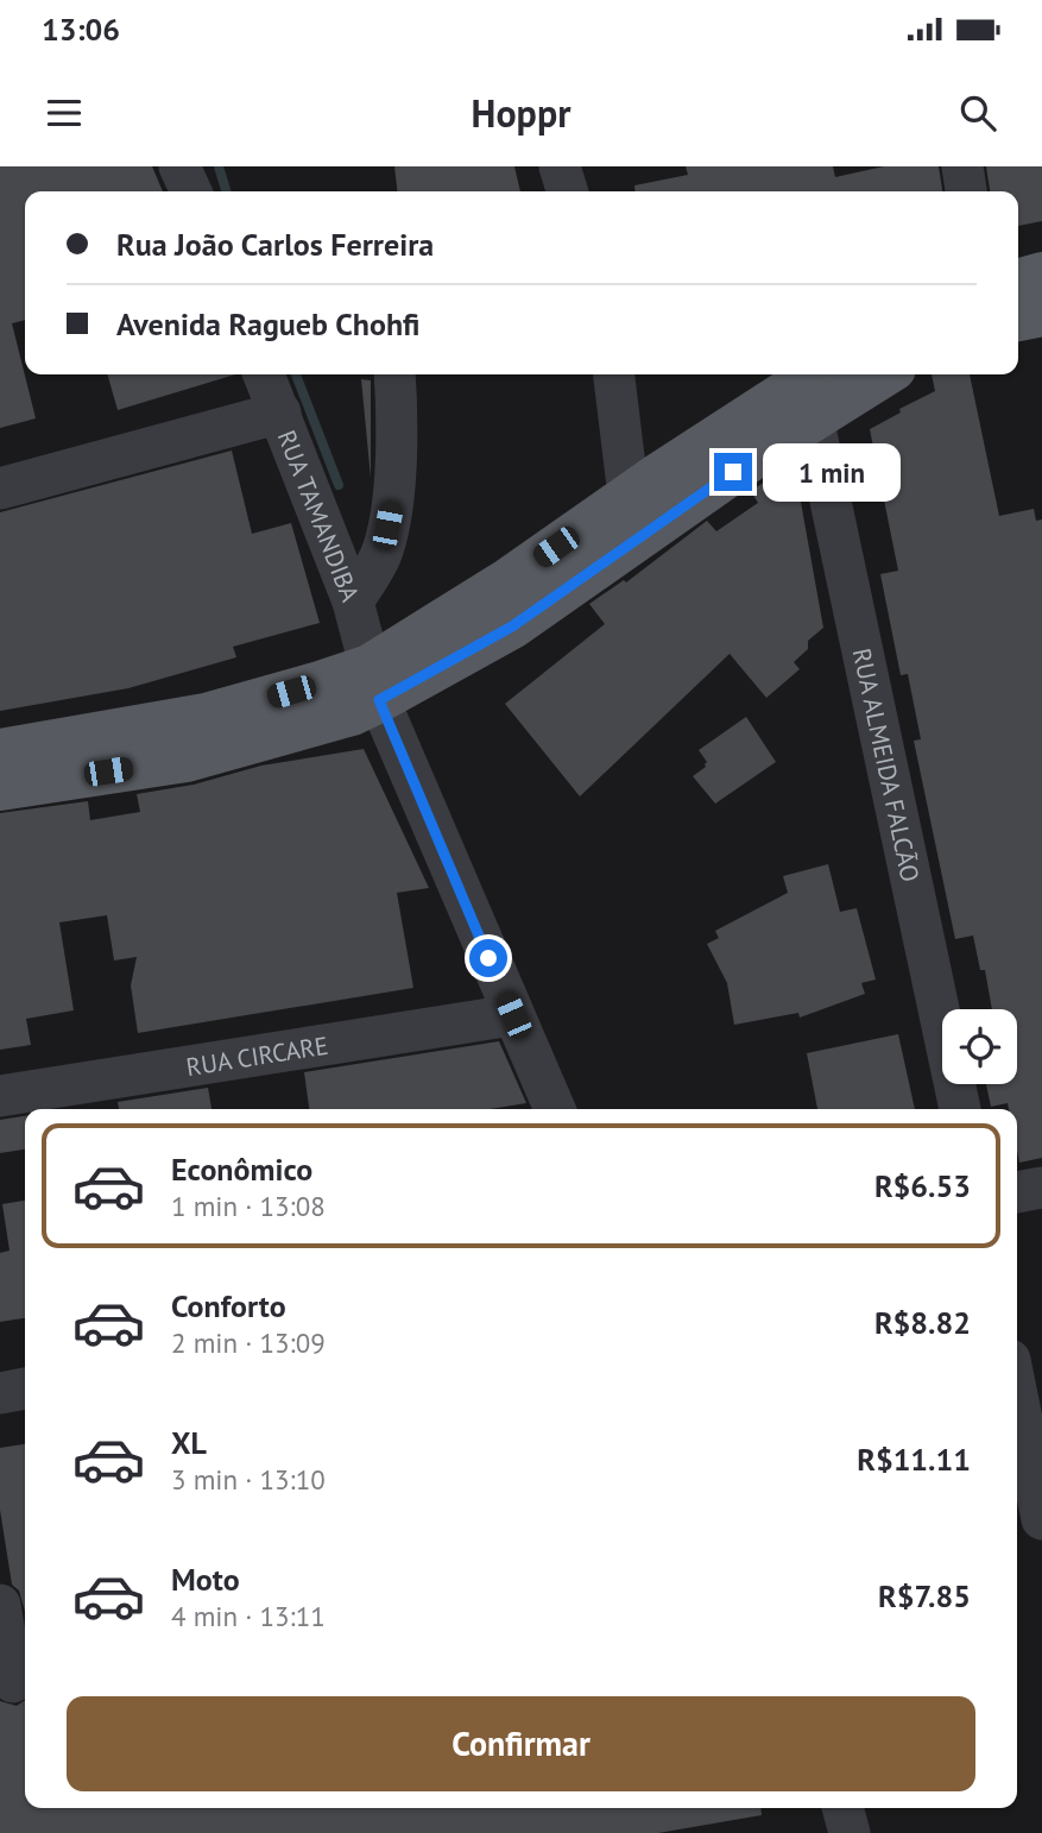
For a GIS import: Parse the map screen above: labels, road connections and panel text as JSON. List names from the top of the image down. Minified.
{"streets":{"street":["RUA TAMANDIBA","RUA ALMEIDA FALCÃO","RUA CIRCARE"]},"crossings":[["RUA TAMANDIBA","RUA CIRCARE"]],"page":{"status":"13:06","header":"Hoppr","banner":["Rua João Carlos Ferreira","Avenida Ragueb Chohfi"],"bubble":"1 min","list":[{"name":"Econômico","note":"1 min · 13:08","value":"R$6.53"},{"name":"Conforto","note":"2 min · 13:09","value":"R$8.82"},{"name":"XL","note":"3 min · 13:10","value":"R$11.11"},{"name":"Moto","note":"4 min · 13:11","value":"R$7.85"}],"buttons":"Confirmar"}}
